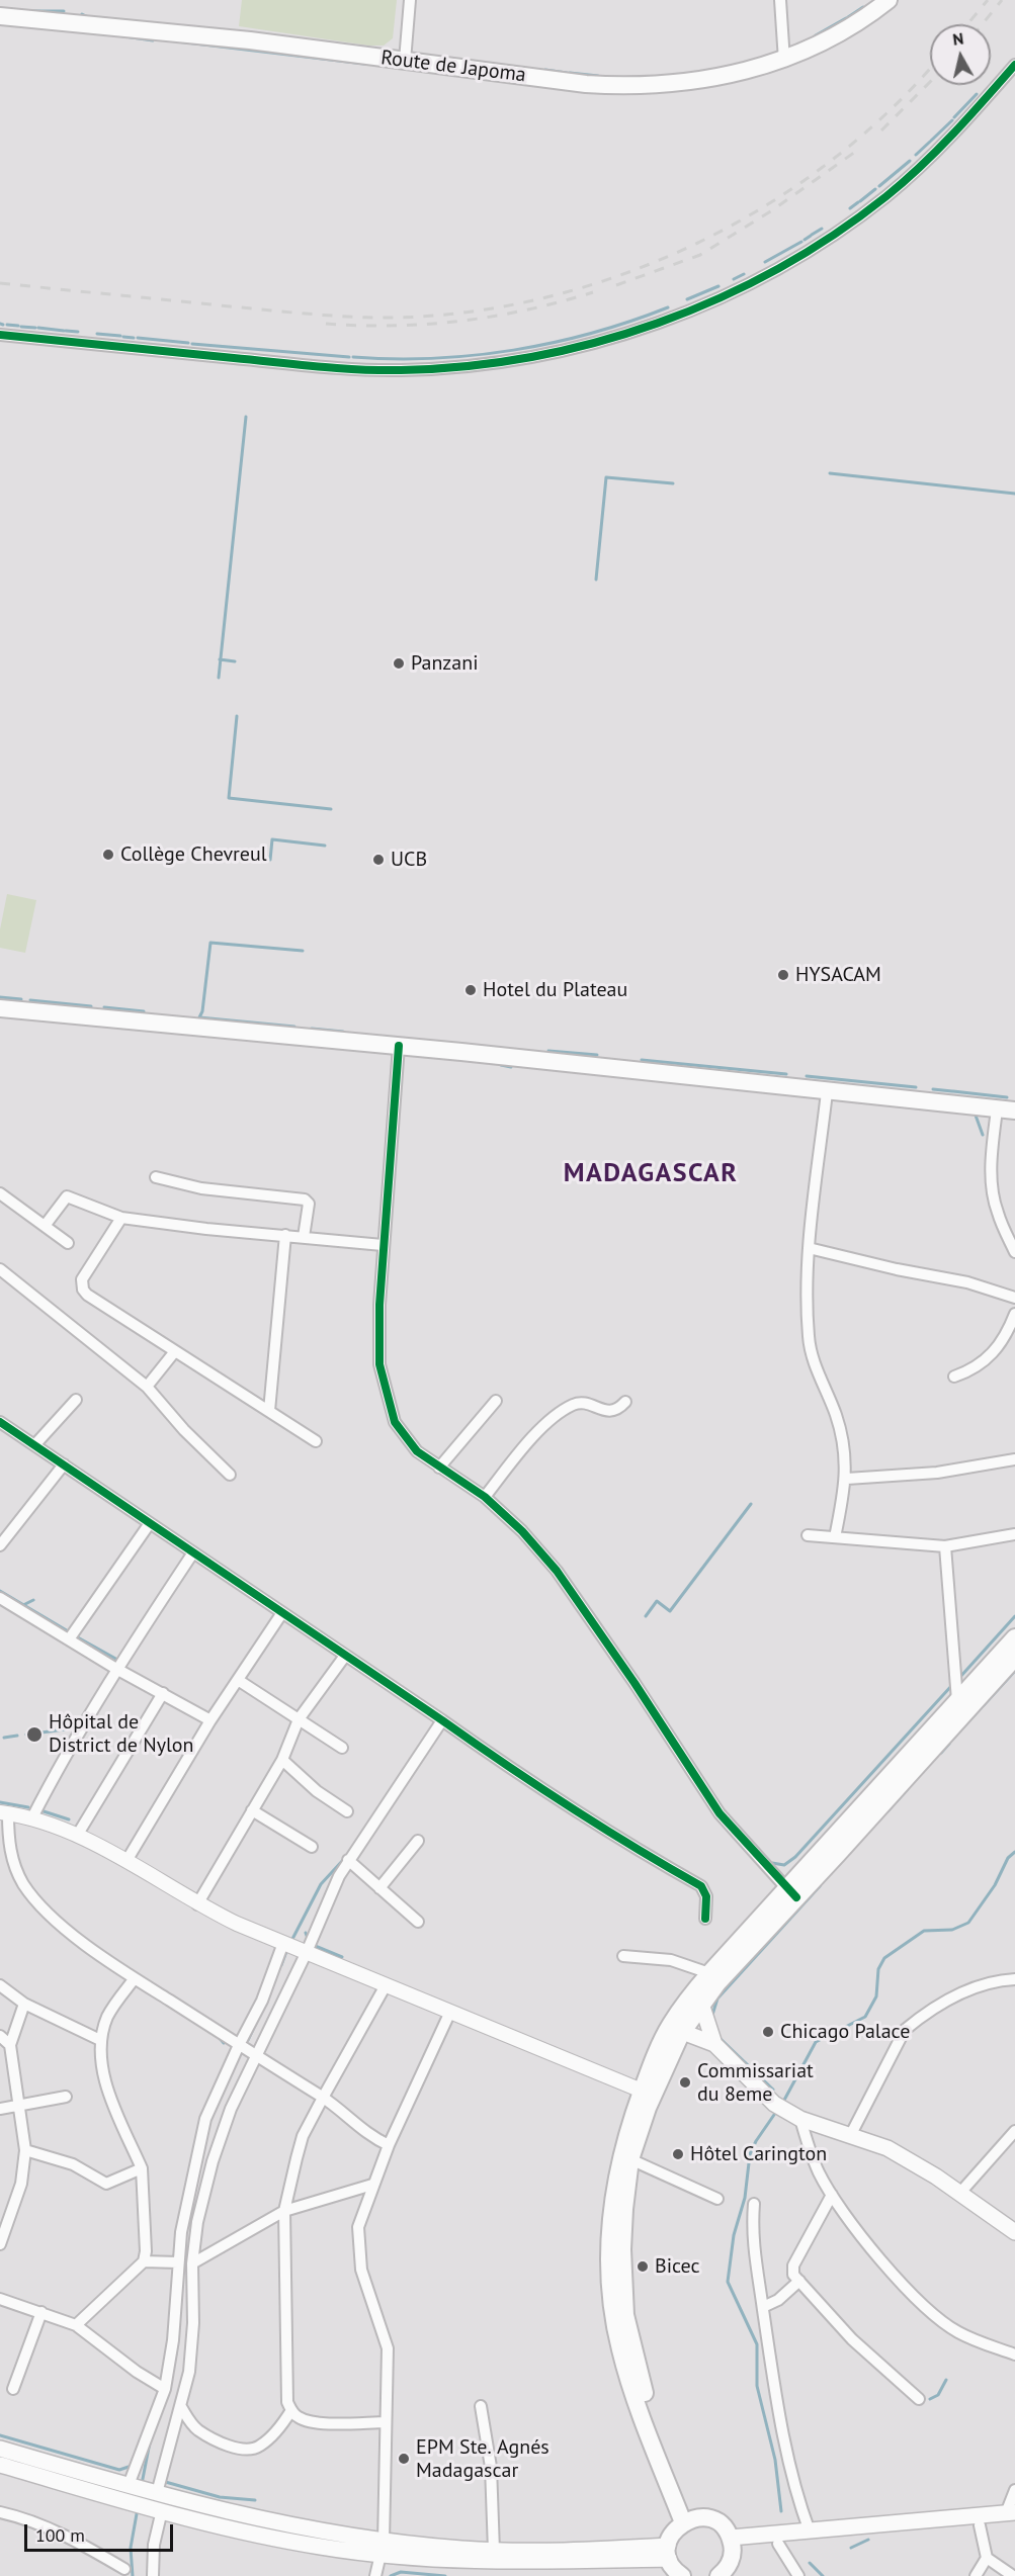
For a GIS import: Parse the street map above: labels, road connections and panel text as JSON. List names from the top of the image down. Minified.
{"streets":{"main road":["Route de Japoma"]},"districts":["MADAGASCAR"],"places":["Panzani","Collège Chevreul","UCB","HYSACAM","Hotel du Plateau","Hôpital de District de Nylon","Chicago Palace","Commissariat du 8eme","Hôtel Carington","Bicec","EPM Ste. Agnés Madagascar"],"scale_bar":"100 m","north":"top"}
